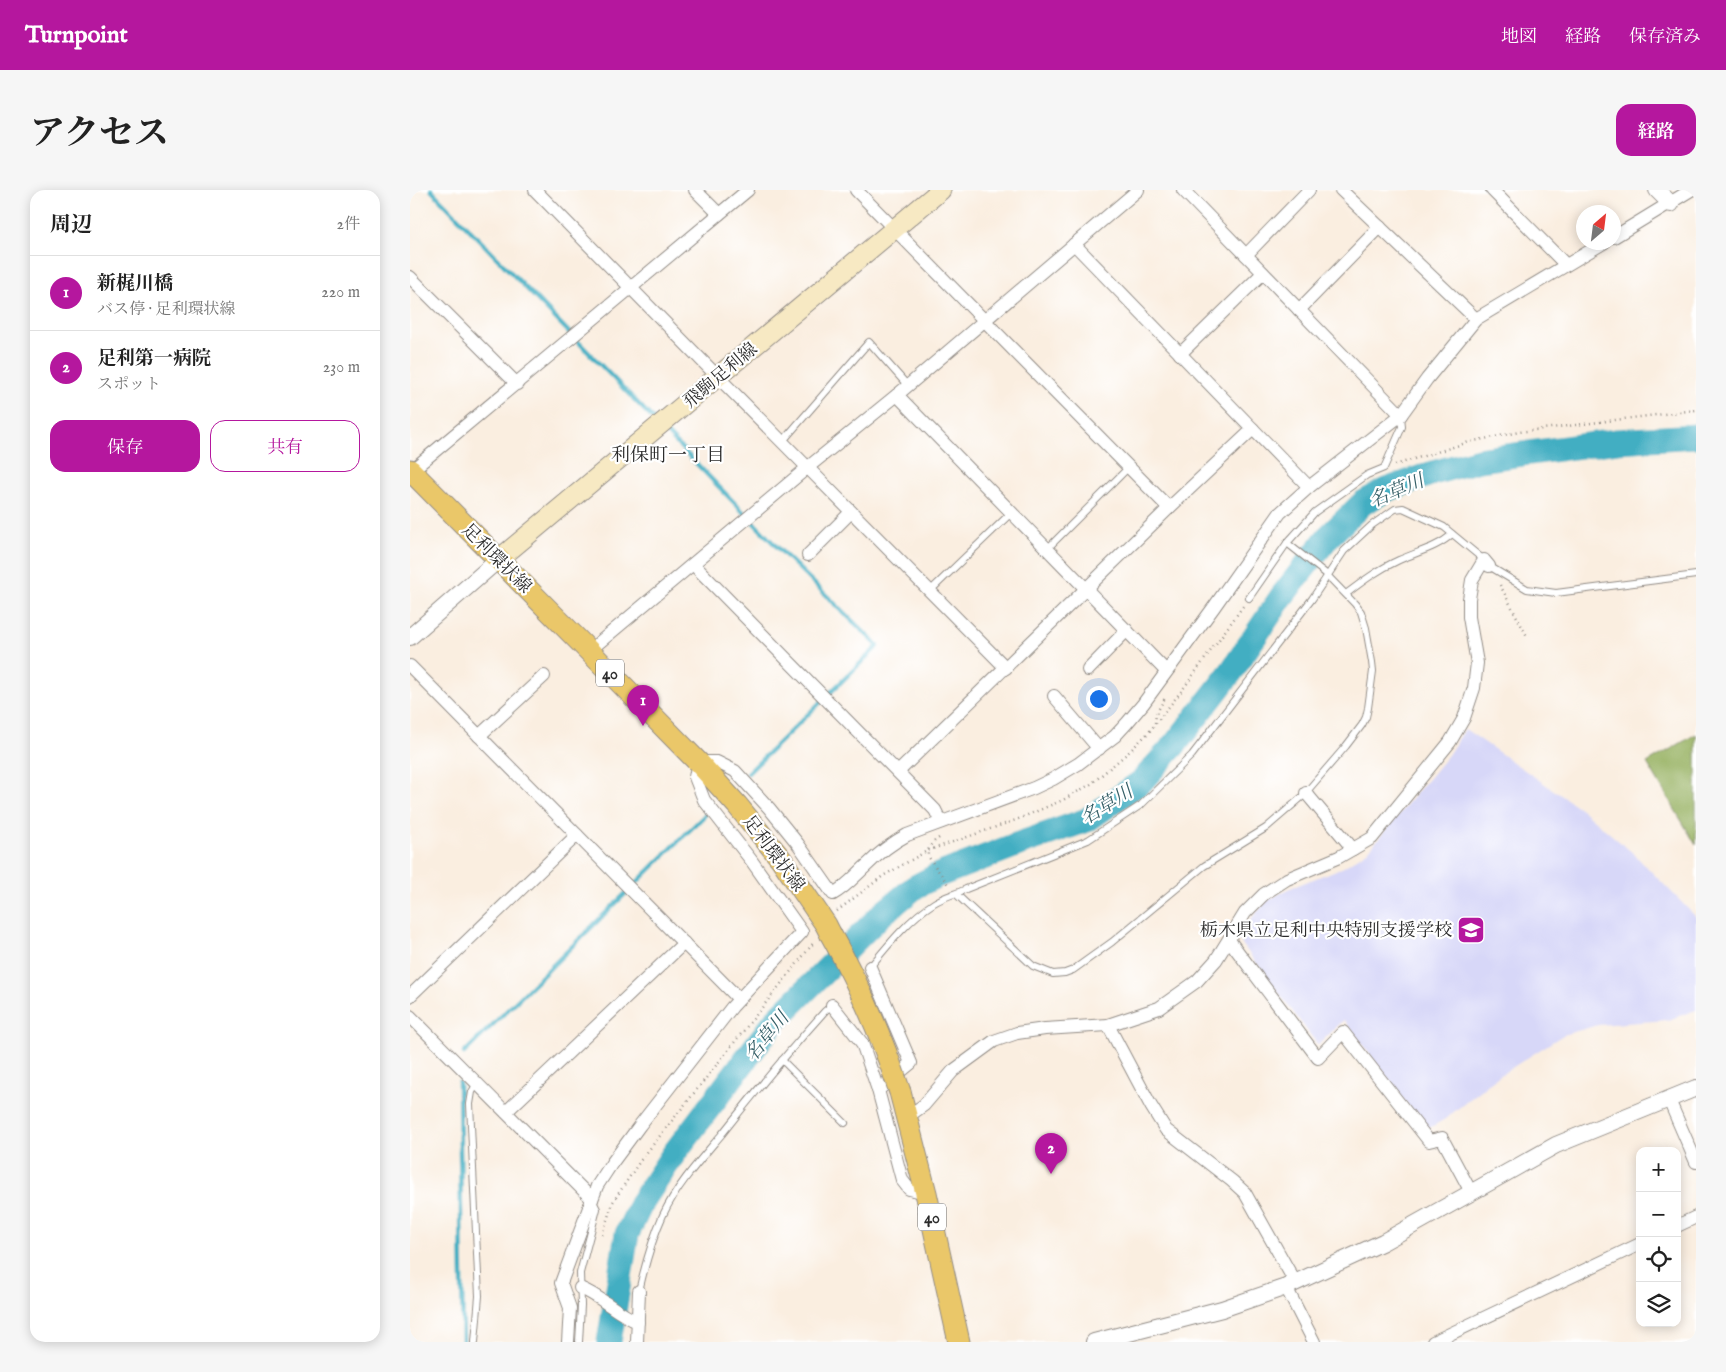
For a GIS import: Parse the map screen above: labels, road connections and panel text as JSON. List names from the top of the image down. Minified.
{"streets":{"main road":["飛駒足利線","足利環状線","40"]},"crossings":[["飛駒足利線","足利環状線"]],"districts":["利保町一丁目"],"water":["名草川"],"places":{"school or university":["栃木県立足利中央特別支援学校"]},"north":"top right","page":{"header":"Turnpoint","nav":["地図","経路","保存済み"],"title":"アクセス","buttons":["経路",["保存","共有"]],"heading":["周辺","2件"],"list":[{"mark":"1","name":"新梶川橋","note":"バス停 · 足利環状線","value":"220 m"},{"mark":"2","name":"足利第一病院","note":"スポット","value":"230 m"}],"pins":["1","2"],"map_buttons":["+","−"]}}
